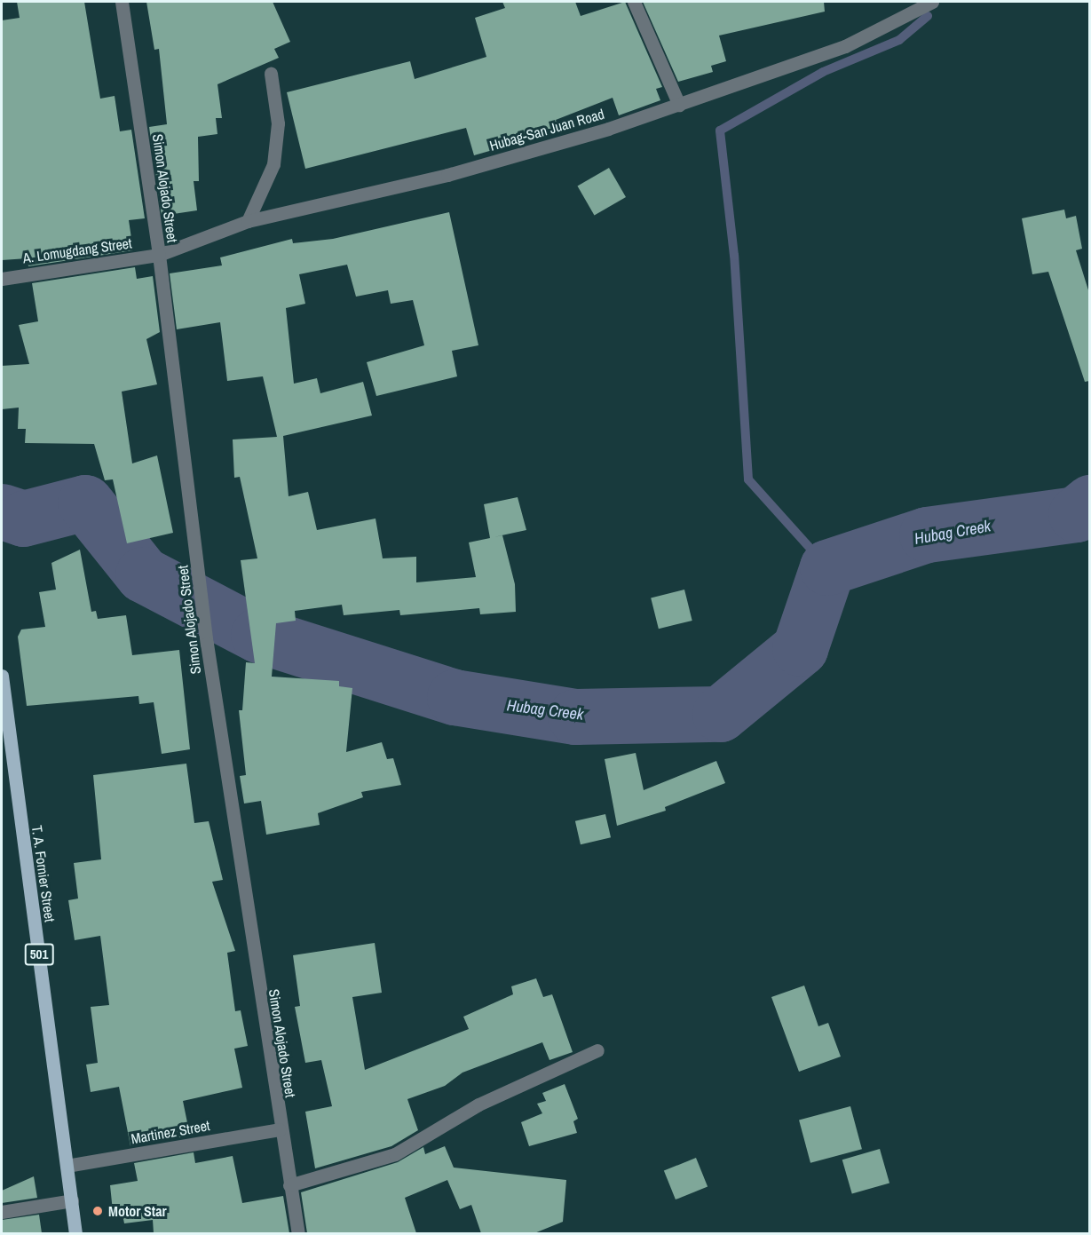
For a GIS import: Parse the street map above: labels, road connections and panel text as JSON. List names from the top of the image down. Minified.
{"streets":{"main road":["T. A. Fornier Street","501"],"street":["Hubag-San Juan Road","Simon Alojado Street","A. Lomugdang Street","Martinez Street"]},"crossings":[["Hubag-San Juan Road","Simon Alojado Street"],["Hubag-San Juan Road","A. Lomugdang Street"],["Simon Alojado Street","A. Lomugdang Street"],["Simon Alojado Street","Martinez Street"],["T. A. Fornier Street","Martinez Street"]],"water":["Hubag Creek"],"places":["Motor Star"]}
